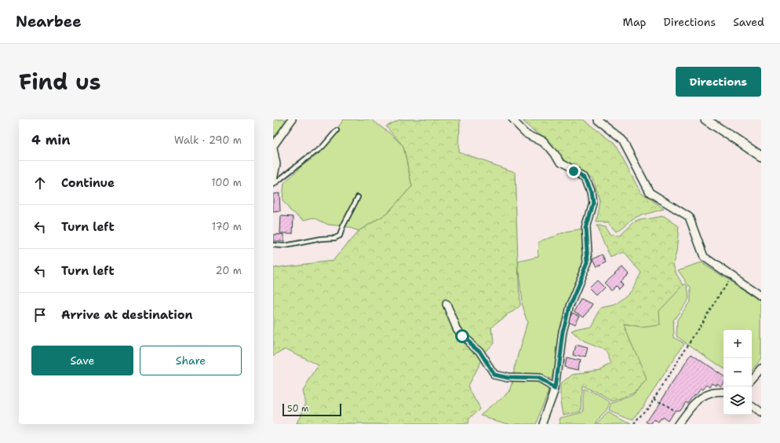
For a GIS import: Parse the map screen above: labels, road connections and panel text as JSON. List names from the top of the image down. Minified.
{"scale_bar":"50 m","page":{"header":"Nearbee","nav":["Map","Directions","Saved"],"title":"Find us","buttons":["Directions",["Save","Share"]],"heading":["4 min","Walk · 290 m"],"list":[["Continue","100 m"],["Turn left","170 m"],["Turn left","20 m"],"Arrive at destination"],"map_buttons":["+","−"],"scale":"50 m"}}
